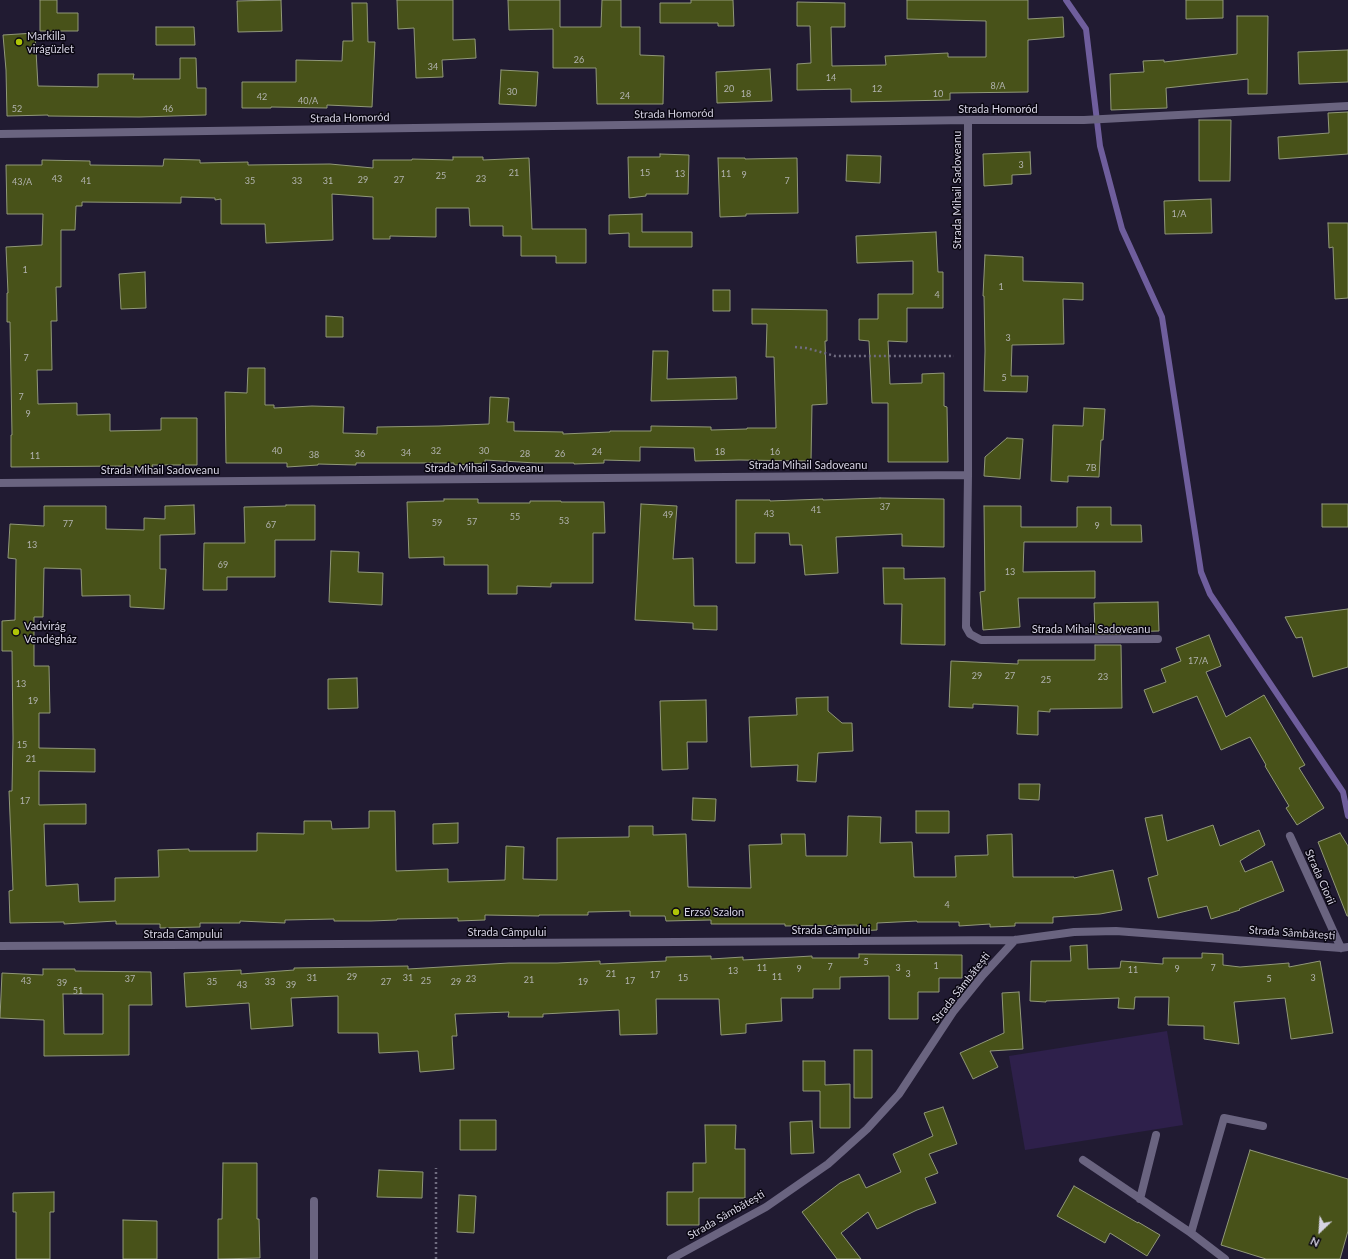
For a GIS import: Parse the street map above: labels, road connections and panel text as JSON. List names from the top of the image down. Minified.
{"streets":{"street":["Strada Homoród","Strada Mihail Sadoveanu","Strada Ciorii","Strada Câmpului","Strada Sâmbătești"]},"crossings":[["Strada Homoród","Strada Mihail Sadoveanu"],["Strada Ciorii","Strada Sâmbătești"],["Strada Câmpului","Strada Sâmbătești"]],"places":["Markilla virágüzlet","Vadvirág Vendégház","Erzsó Szalon"],"house_numbers":["26","34","14","8/A","20","12","30","18","10","24","42","40/A","52","46","3","21","15","13","11","9","25","43","23","29","27","41","35","33","31","7","43/A","1/A","1","1","4","3","7","5","7","9","40","32","30","24","18","16","34","36","28","26","38","11","7B","37","41","43","49","55","53","57","59","77","67","9","13","69","13","17/A","29","27","23","25","13","19","15","21","17","4","5","1","7","11","3","7","9","9","11","13","21","3","17","29","11","31","31","15","3","37","23","5","21","43","25","17","35","33","27","29","19","39","43","39","51"],"north":"bottom left"}
